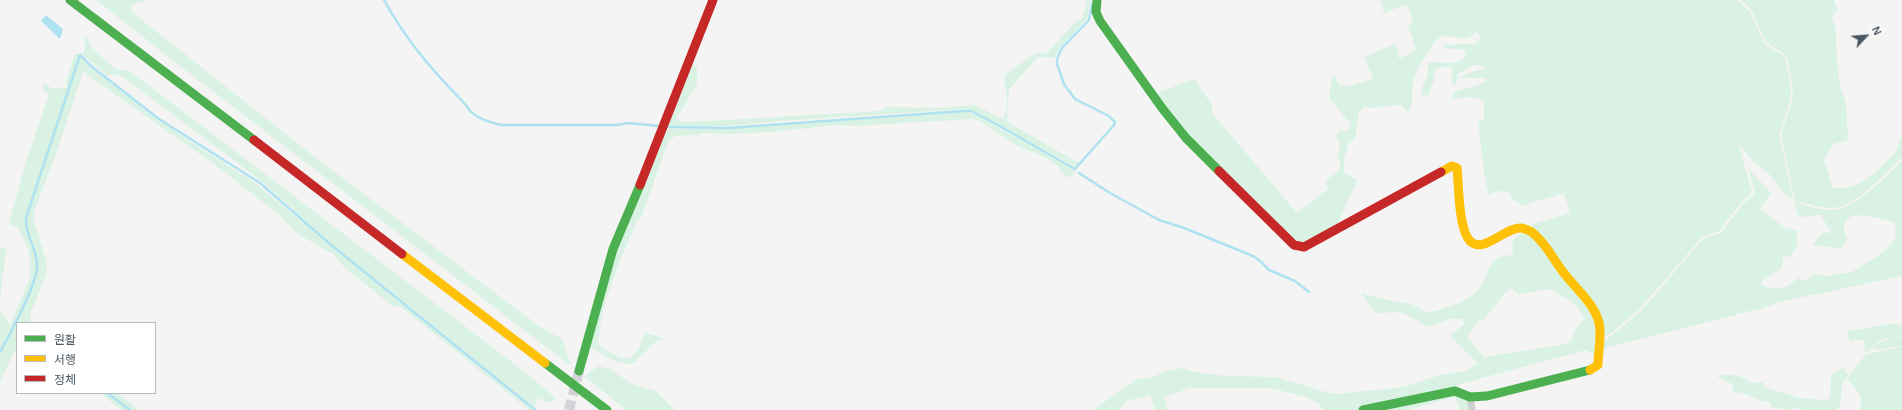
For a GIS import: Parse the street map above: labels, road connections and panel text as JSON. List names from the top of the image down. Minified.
{"legend":["원활","서행","정체"],"north":"top right"}
